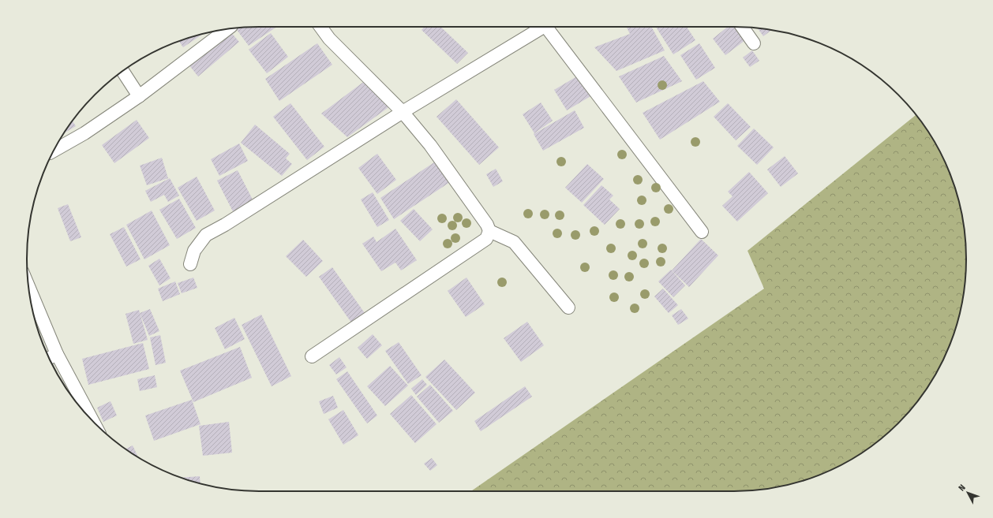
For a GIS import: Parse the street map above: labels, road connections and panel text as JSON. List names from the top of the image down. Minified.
{"north":"top left"}
